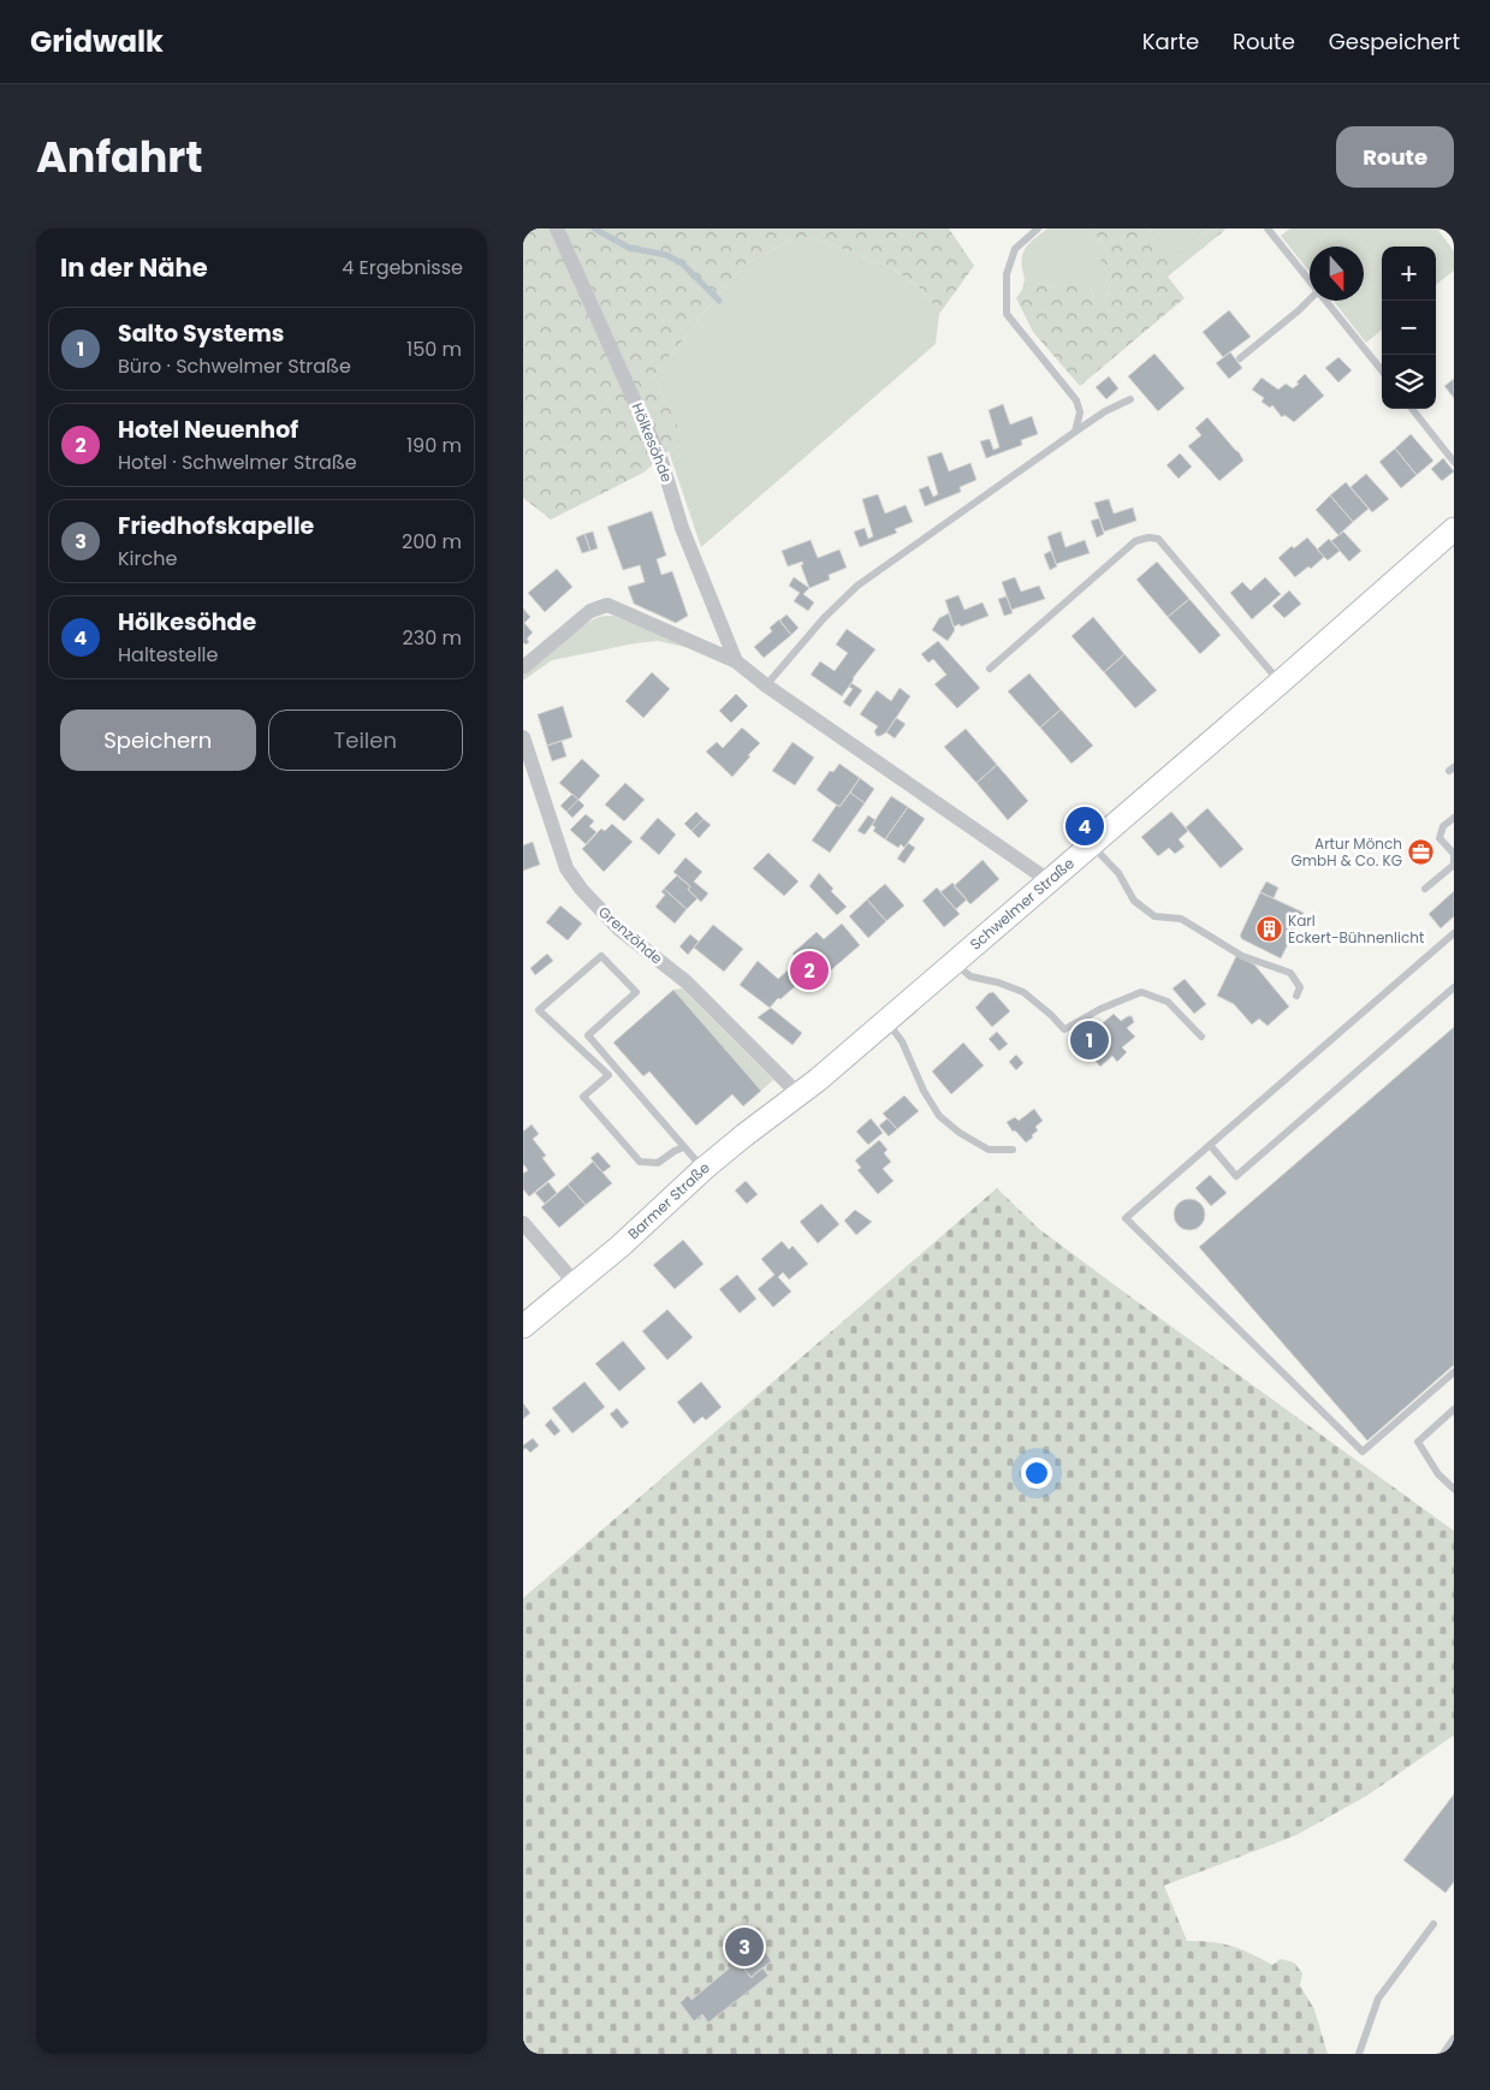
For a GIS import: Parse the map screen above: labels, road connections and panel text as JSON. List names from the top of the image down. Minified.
{"streets":{"main road":["Schwelmer Straße","Barmer Straße"],"street":["Hölkesöhde","Grenzöhde"]},"crossings":[["Hölkesöhde","Schwelmer Straße"],["Schwelmer Straße","Barmer Straße"],["Grenzöhde","Barmer Straße"]],"places":{"office":["Artur Mönch GmbH & Co. KG"],"building":["Karl Eckert-Bühnenlicht"]},"north":"bottom","page":{"header":"Gridwalk","nav":["Karte","Route","Gespeichert"],"title":"Anfahrt","buttons":["Route",["Speichern","Teilen"]],"heading":["In der Nähe","4 Ergebnisse"],"map_buttons":["+","−"],"list":[{"mark":"1","name":"Salto Systems","note":"Büro · Schwelmer Straße","value":"150 m"},{"mark":"2","name":"Hotel Neuenhof","note":"Hotel · Schwelmer Straße","value":"190 m"},{"mark":"3","name":"Friedhofskapelle","note":"Kirche","value":"200 m"},{"mark":"4","name":"Hölkesöhde","note":"Haltestelle","value":"230 m"}],"pins":["4","2","1","3"]}}
